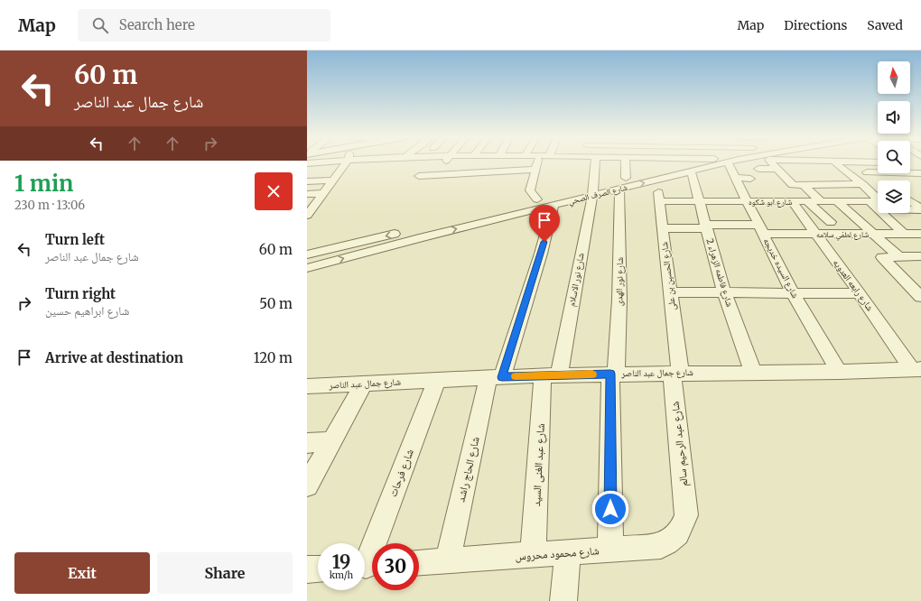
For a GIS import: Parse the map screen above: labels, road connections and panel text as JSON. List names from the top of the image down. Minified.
{"streets":{"street":["شارع الصرف الصحي","شارع ابو شكوه","شارع لطفي سلامه","شارع السيده خديجه","شارع فاطمه الزهراء 2","شارع الحسين بن على","شارع نور الاسلام","شارع نور الهدى","شارع رابعه العدويه","شارع جمال عبد الناصر","شارع عبد الرحيم سالم","شارع عبد الغنى السيد","شارع الحاج راشد","شارع فرحات","شارع محمود محروس"]},"crossings":[["شارع الصرف الصحي","شارع فاطمه الزهراء 2"],["شارع الصرف الصحي","شارع الحسين بن على"],["شارع الصرف الصحي","شارع نور الاسلام"],["شارع الصرف الصحي","شارع نور الهدى"],["شارع الصرف الصحي","شارع الحاج راشد"],["شارع ابو شكوه","شارع السيده خديجه"],["شارع ابو شكوه","شارع فاطمه الزهراء 2"],["شارع ابو شكوه","شارع الحسين بن على"],["شارع ابو شكوه","شارع رابعه العدويه"],["شارع لطفي سلامه","شارع السيده خديجه"],["شارع لطفي سلامه","شارع فاطمه الزهراء 2"],["شارع لطفي سلامه","شارع الحسين بن على"],["شارع لطفي سلامه","شارع رابعه العدويه"],["شارع السيده خديجه","شارع جمال عبد الناصر"],["شارع فاطمه الزهراء 2","شارع جمال عبد الناصر"],["شارع الحسين بن على","شارع جمال عبد الناصر"],["شارع الحسين بن على","شارع عبد الرحيم سالم"],["شارع نور الاسلام","شارع جمال عبد الناصر"],["شارع نور الاسلام","شارع عبد الغنى السيد"],["شارع نور الهدى","شارع جمال عبد الناصر"],["شارع نور الهدى","شارع محمود محروس"],["شارع رابعه العدويه","شارع جمال عبد الناصر"],["شارع جمال عبد الناصر","شارع عبد الرحيم سالم"],["شارع جمال عبد الناصر","شارع عبد الغنى السيد"],["شارع جمال عبد الناصر","شارع الحاج راشد"],["شارع جمال عبد الناصر","شارع فرحات"],["شارع عبد الرحيم سالم","شارع محمود محروس"],["شارع عبد الغنى السيد","شارع محمود محروس"],["شارع الحاج راشد","شارع محمود محروس"]],"north":"top","page":{"header":"Map","search":"Search here","nav":["Map","Directions","Saved"],"turn":["60 m","شارع جمال عبد الناصر"],"heading":["1 min","230 m · 13:06"],"list":[{"name":"Turn left","note":"شارع جمال عبد الناصر","value":"60 m"},{"name":"Turn right","note":"شارع ابراهيم حسين","value":"50 m"},{"name":"Arrive at destination","value":"120 m"}],"speed":"19 km/h","limit":"30","buttons":["Exit","Share"]}}
